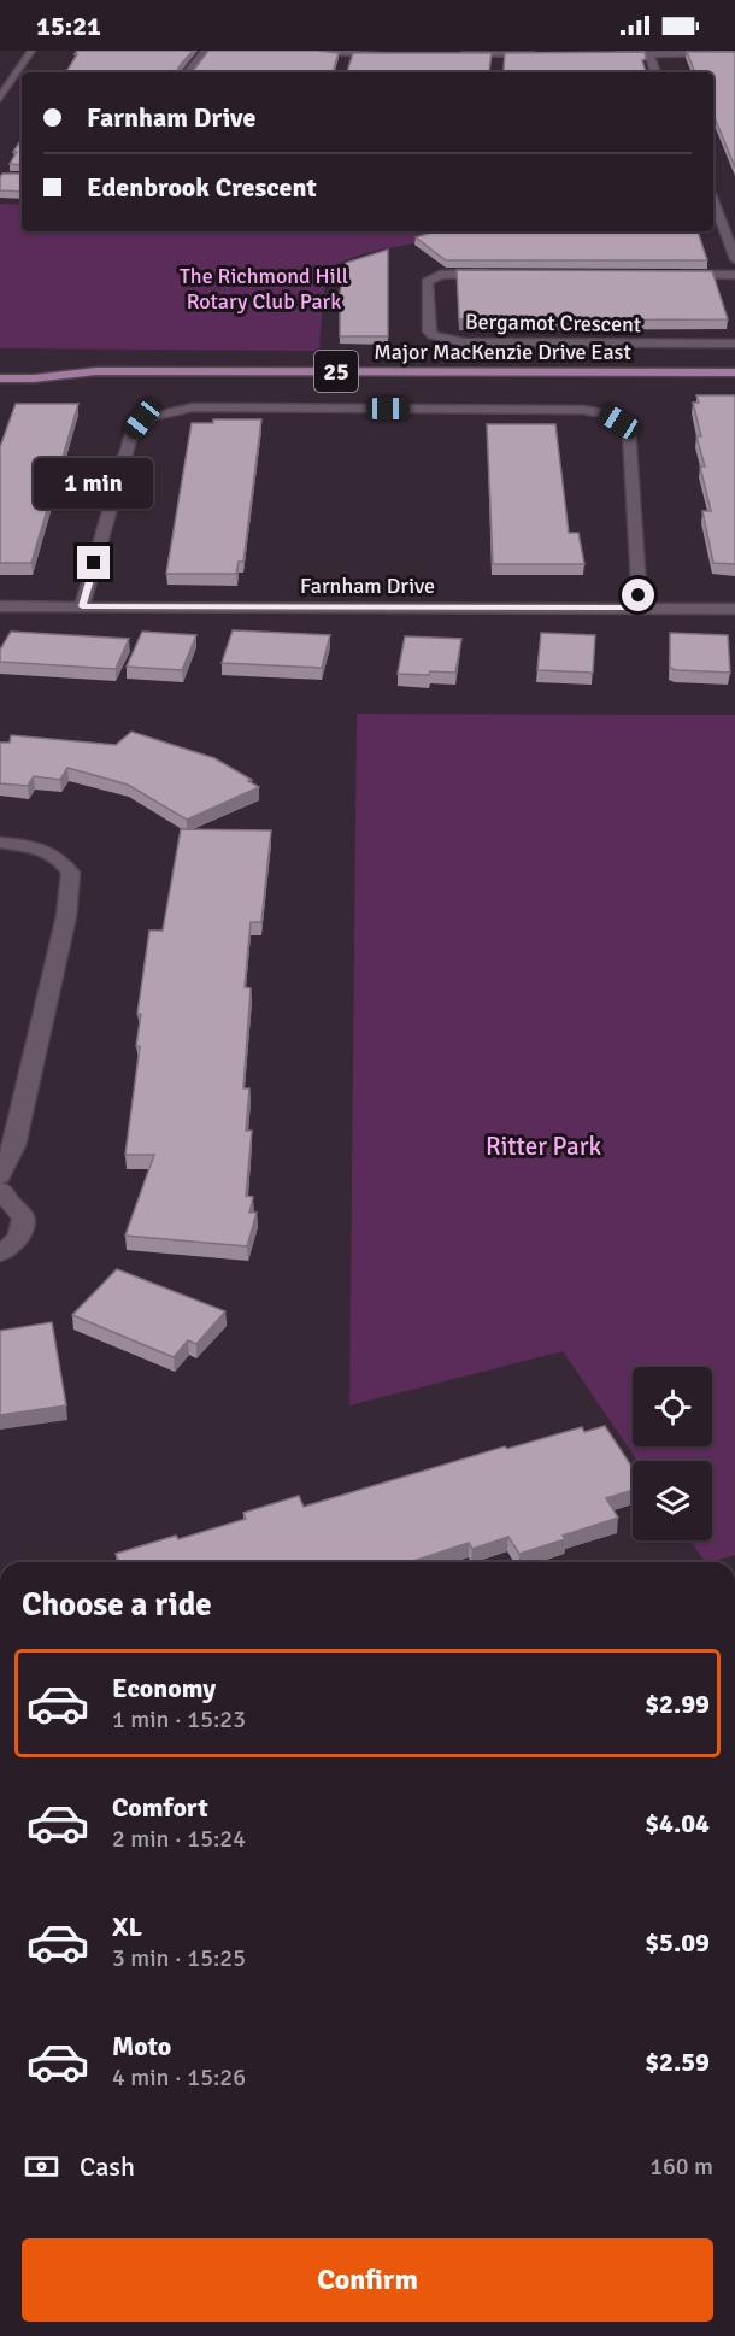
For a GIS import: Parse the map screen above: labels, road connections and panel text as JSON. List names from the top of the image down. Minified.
{"streets":{"main road":["Major MacKenzie Drive East","25"],"street":["Bergamot Crescent","Farnham Drive"]},"parks":["The Richmond Hill Rotary Club Park","Ritter Park"],"page":{"status":"15:21","banner":["Farnham Drive","Edenbrook Crescent"],"bubble":"1 min","heading":"Choose a ride","list":[{"name":"Economy","note":"1 min · 15:23","value":"$2.99"},{"name":"Comfort","note":"2 min · 15:24","value":"$4.04"},{"name":"XL","note":"3 min · 15:25","value":"$5.09"},{"name":"Moto","note":"4 min · 15:26","value":"$2.59"}],"pay":["Cash","160 m"],"buttons":"Confirm"}}
